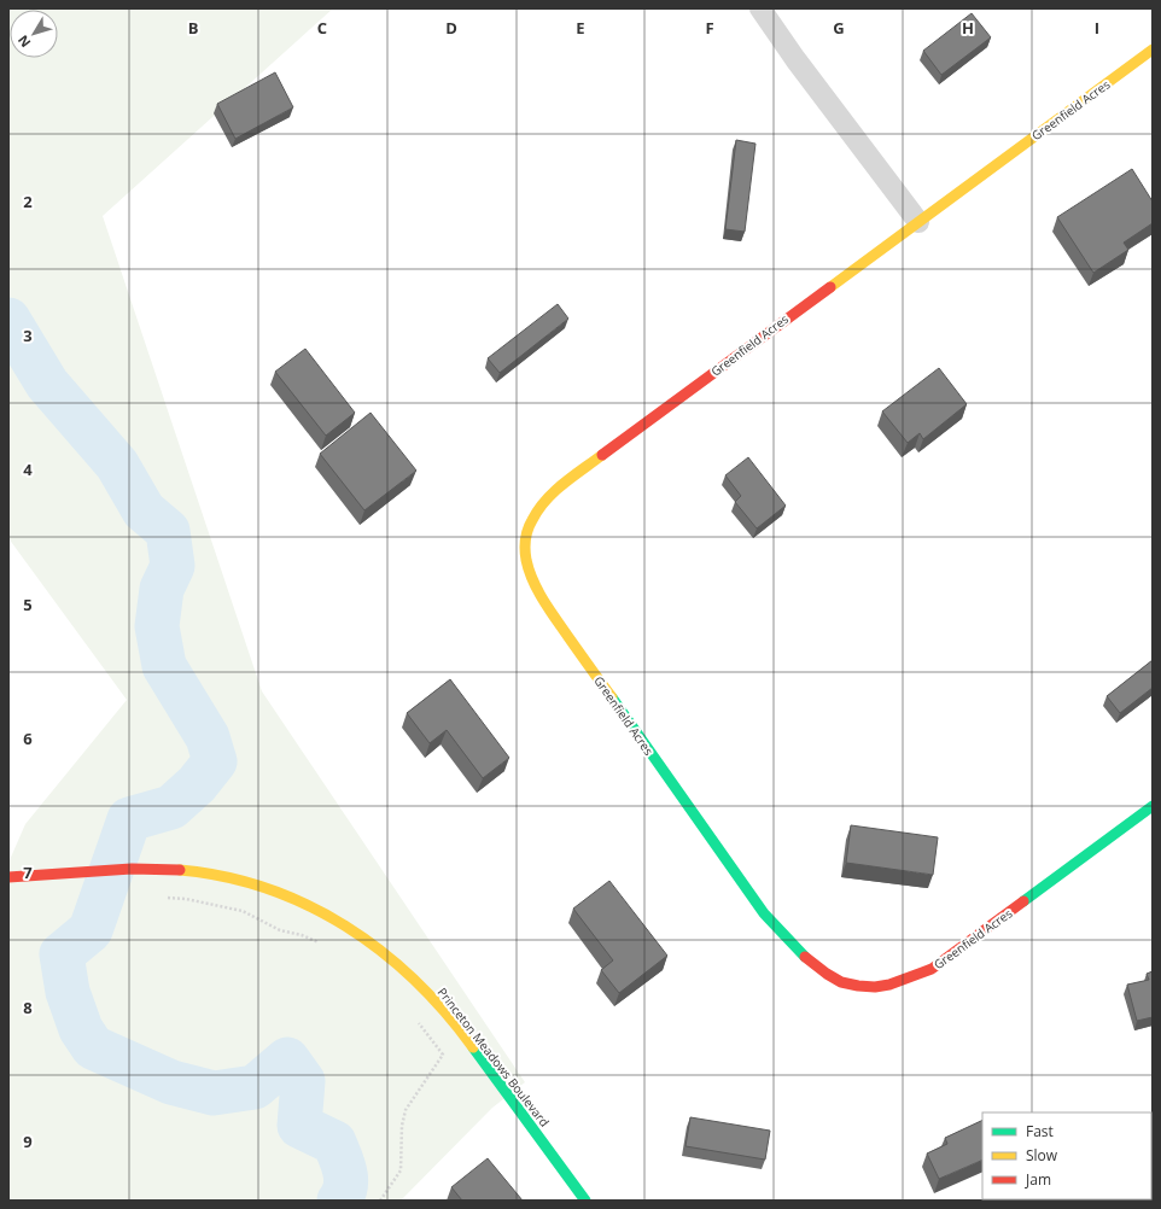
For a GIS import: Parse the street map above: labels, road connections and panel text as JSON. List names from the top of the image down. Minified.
{"streets":{"street":["Greenfield Acres","Princeton Meadows Boulevard"]},"legend":["Fast","Slow","Jam"],"north":"bottom left","grid":{"columns":["B","C","D","E","F","G","H","I"],"rows":["2","3","4","5","6","7","8","9"]}}
